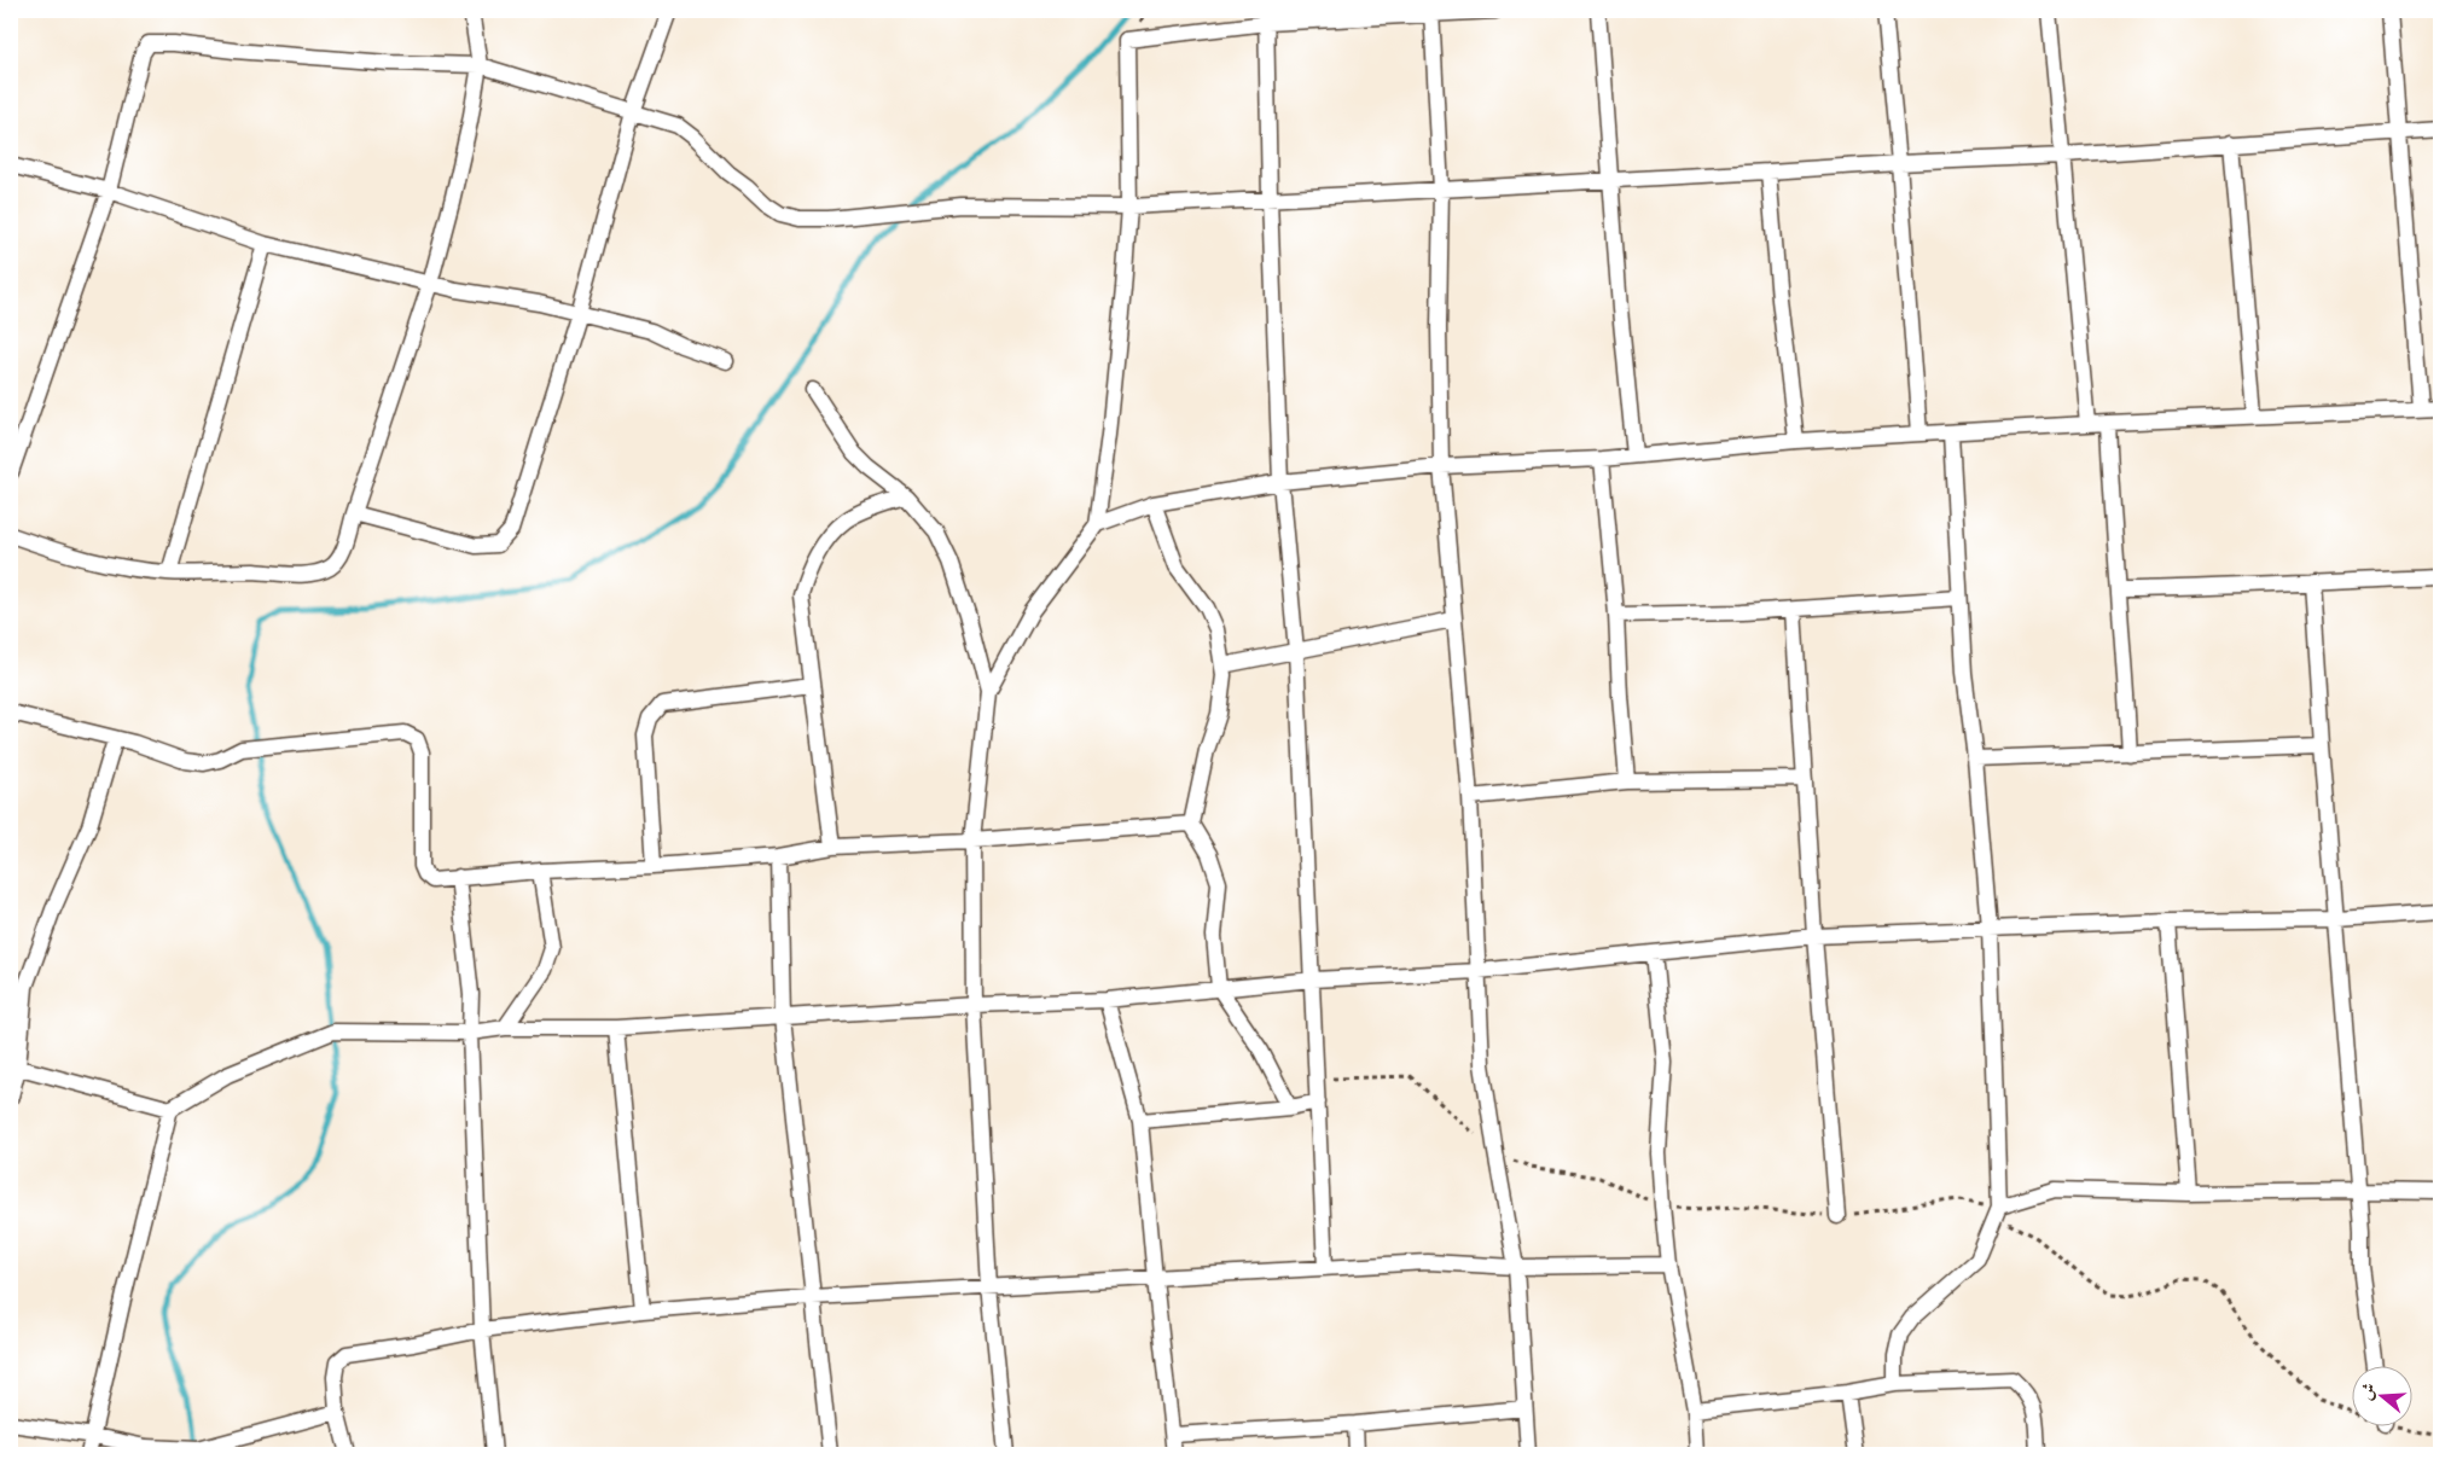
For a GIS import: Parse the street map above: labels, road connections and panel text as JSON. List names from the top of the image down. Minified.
{"north":"left"}
